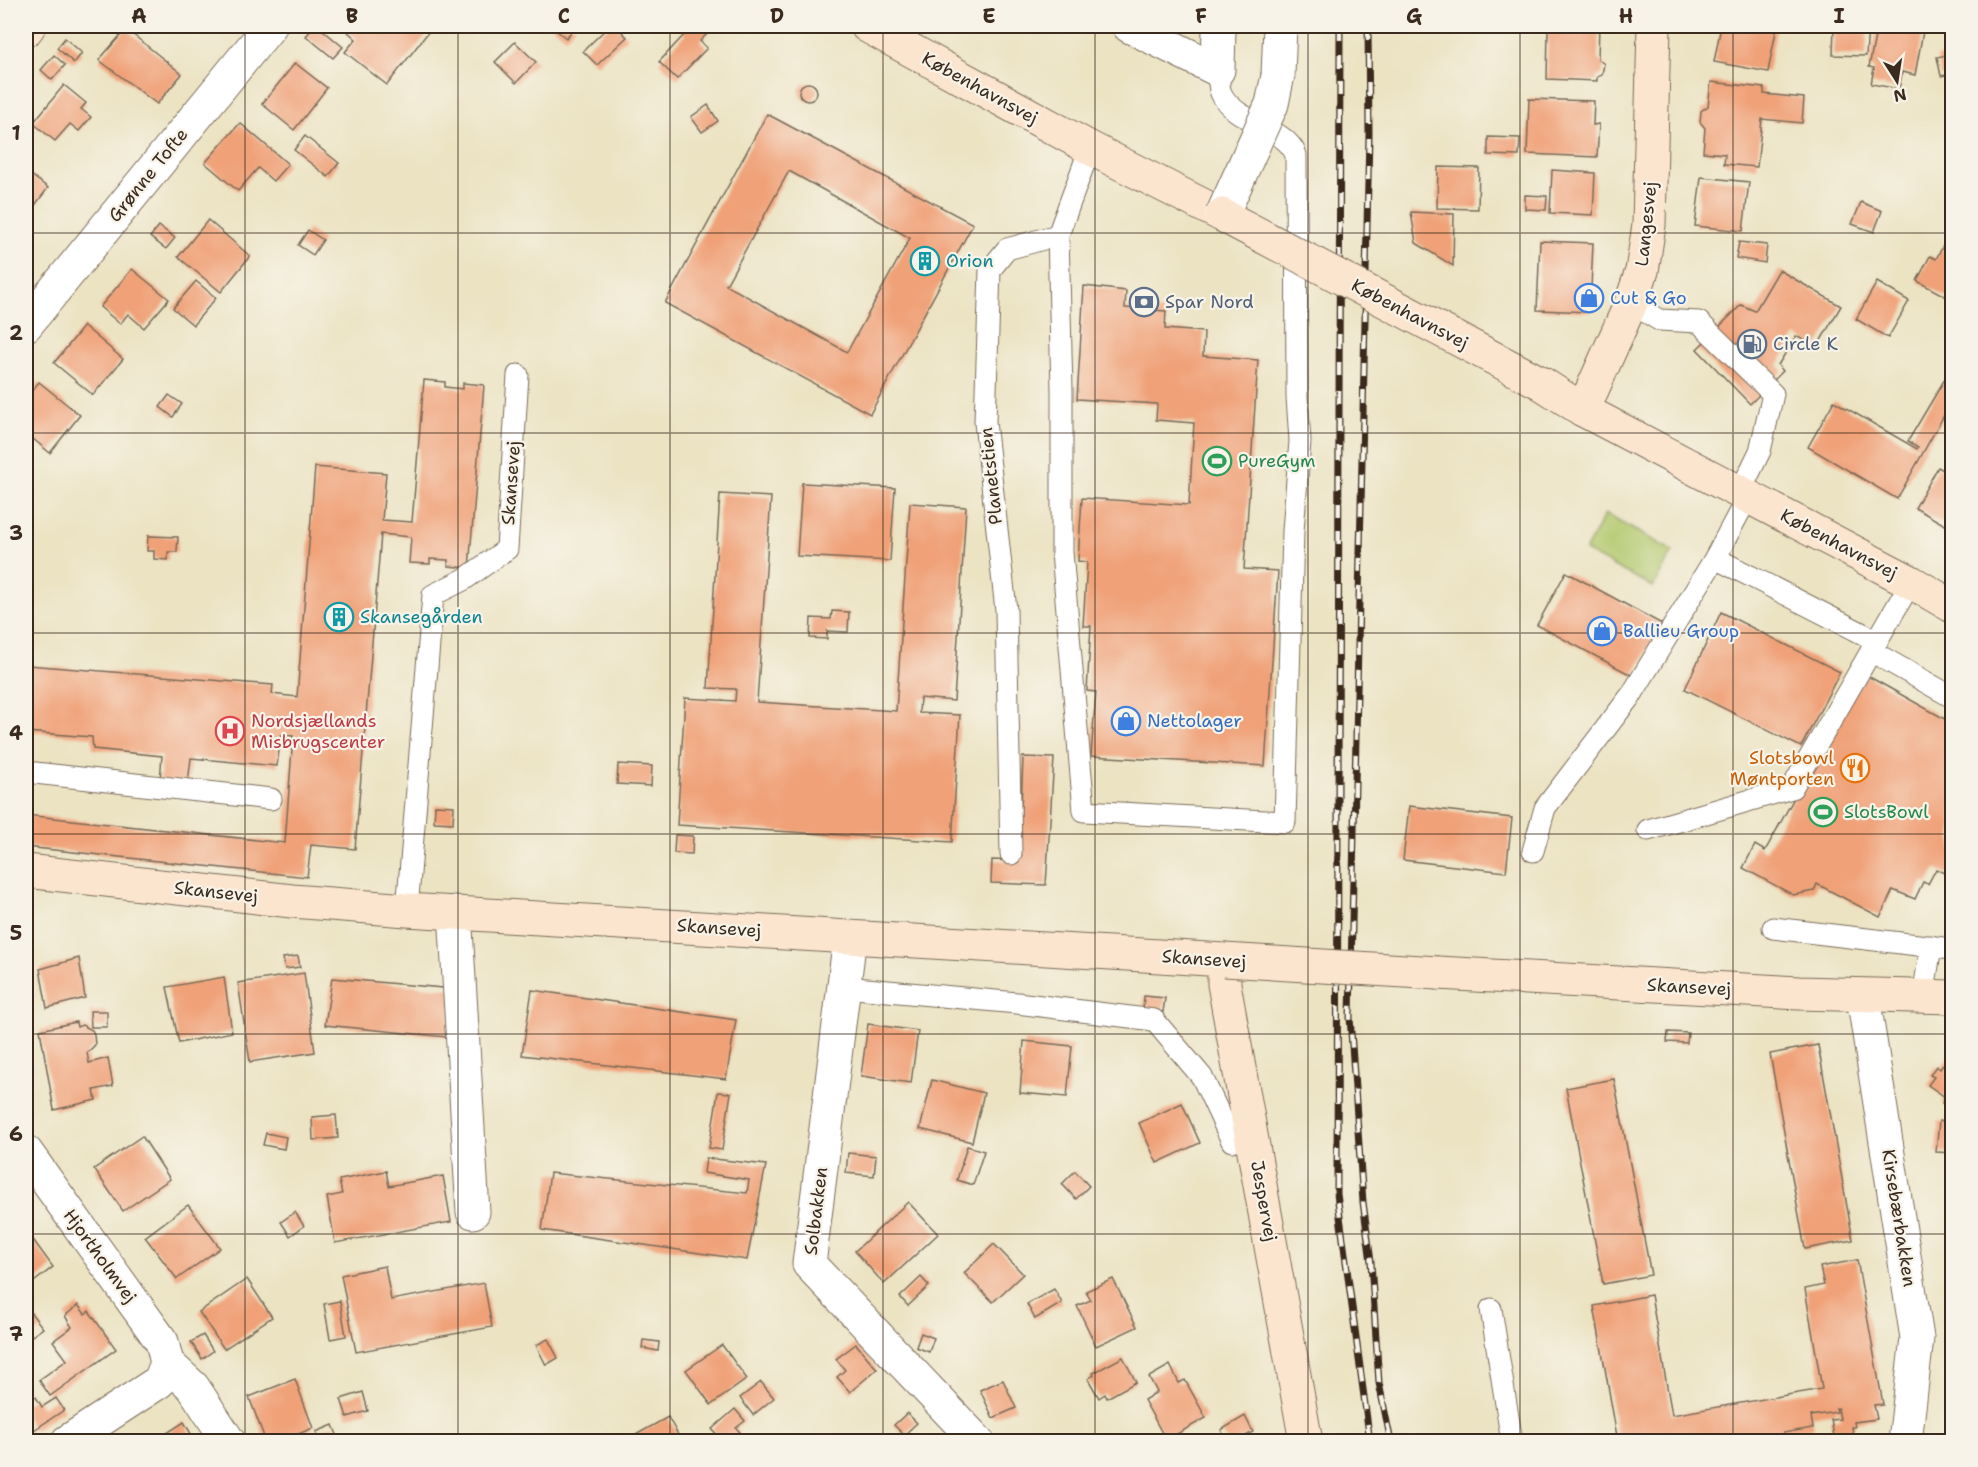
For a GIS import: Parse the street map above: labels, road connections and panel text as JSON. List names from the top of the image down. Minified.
{"streets":{"street":["Københavnsvej","Grønne Tofte","Langesvej","Skansevej","Jespervej","Solbakken","Kirsebærbakken","Hjortholmvej"],"lane":["Planetstien"]},"crossings":[["Københavnsvej","Langesvej"],["Skansevej","Jespervej"],["Skansevej","Solbakken"],["Skansevej","Kirsebærbakken"]],"places":{"building":["Orion","Skansegården"],"shop":["Cut & Go","Ballieu Group","Nettolager"],"bank":["Spar Nord"],"fuel station":["Circle K"],"sports":["PureGym","SlotsBowl"],"hospital":["Nordsjællands Misbrugscenter"],"restaurant":["Slotsbowl Møntporten"]},"north":"bottom","grid":{"columns":["A","B","C","D","E","F","G","H","I"],"rows":["1","2","3","4","5","6","7"]}}
